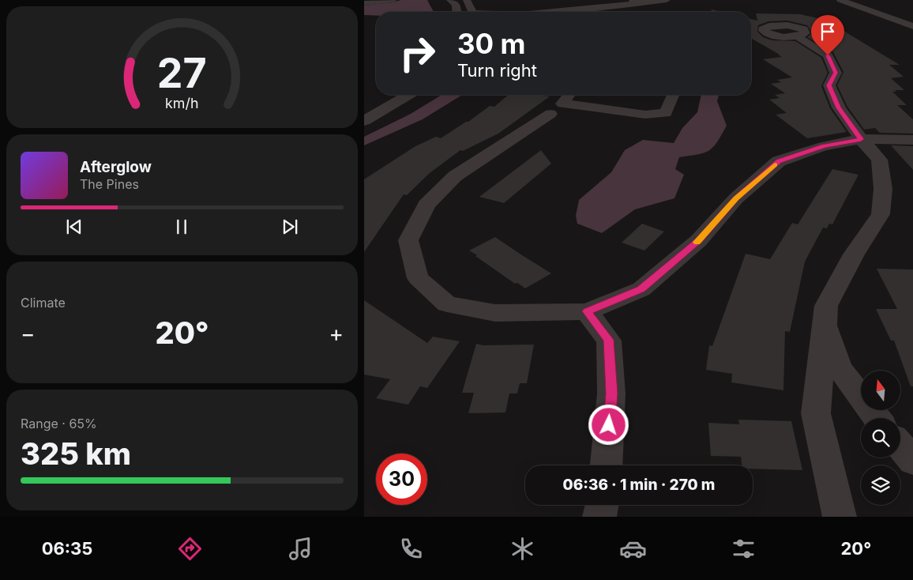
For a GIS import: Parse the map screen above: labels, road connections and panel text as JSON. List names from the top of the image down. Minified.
{"north":"top","page":{"turn":["30 m","Turn right"],"song":["Afterglow","The Pines"],"tile":["Climate",["Range · 65%","325 km"]],"heat":["−","20°","+"],"limit":"30","trip":"06:36 · 1 min · 270 m","tabs":["06:35","20°"],"gauge":["27","km/h"]}}
